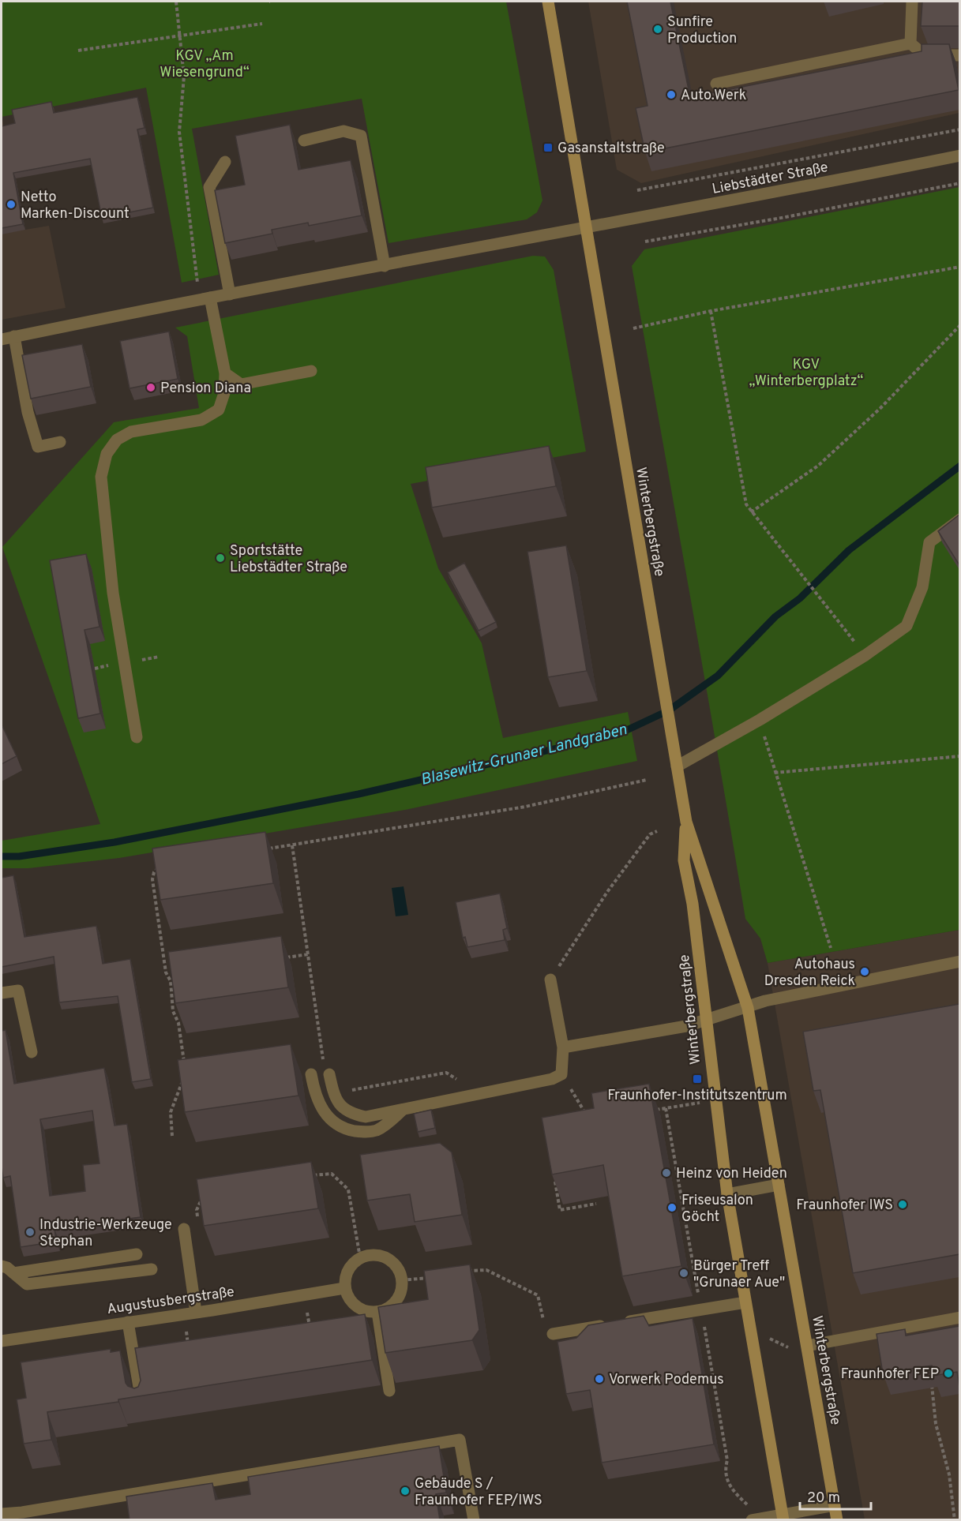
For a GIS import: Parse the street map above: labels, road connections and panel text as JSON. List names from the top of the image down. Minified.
{"streets":{"main road":["Winterbergstraße"],"street":["Liebstädter Straße","Augustusbergstraße"]},"crossings":[["Liebstädter Straße","Winterbergstraße"]],"water":["Blasewitz‐Grunaer Landgraben"],"parks":["KGV „Am Wiesengrund“","KGV „Winterbergplatz“"],"places":{"other":["Sunfire Production","Auto.Werk","Netto Marken-Discount","Pension Diana","Sportstätte Liebstädter Straße","Autohaus Dresden Reick","Heinz von Heiden","Fraunhofer IWS","Friseusalon Göcht","Industrie-Werkzeuge Stephan","Bürger Treff \"Grunaer Aue\"","Fraunhofer FEP","Vorwerk Podemus","Gebäude S / Fraunhofer FEP/IWS"],"transit":["Gasanstaltstraße","Fraunhofer-Institutszentrum"]},"scale_bar":"20 m"}
